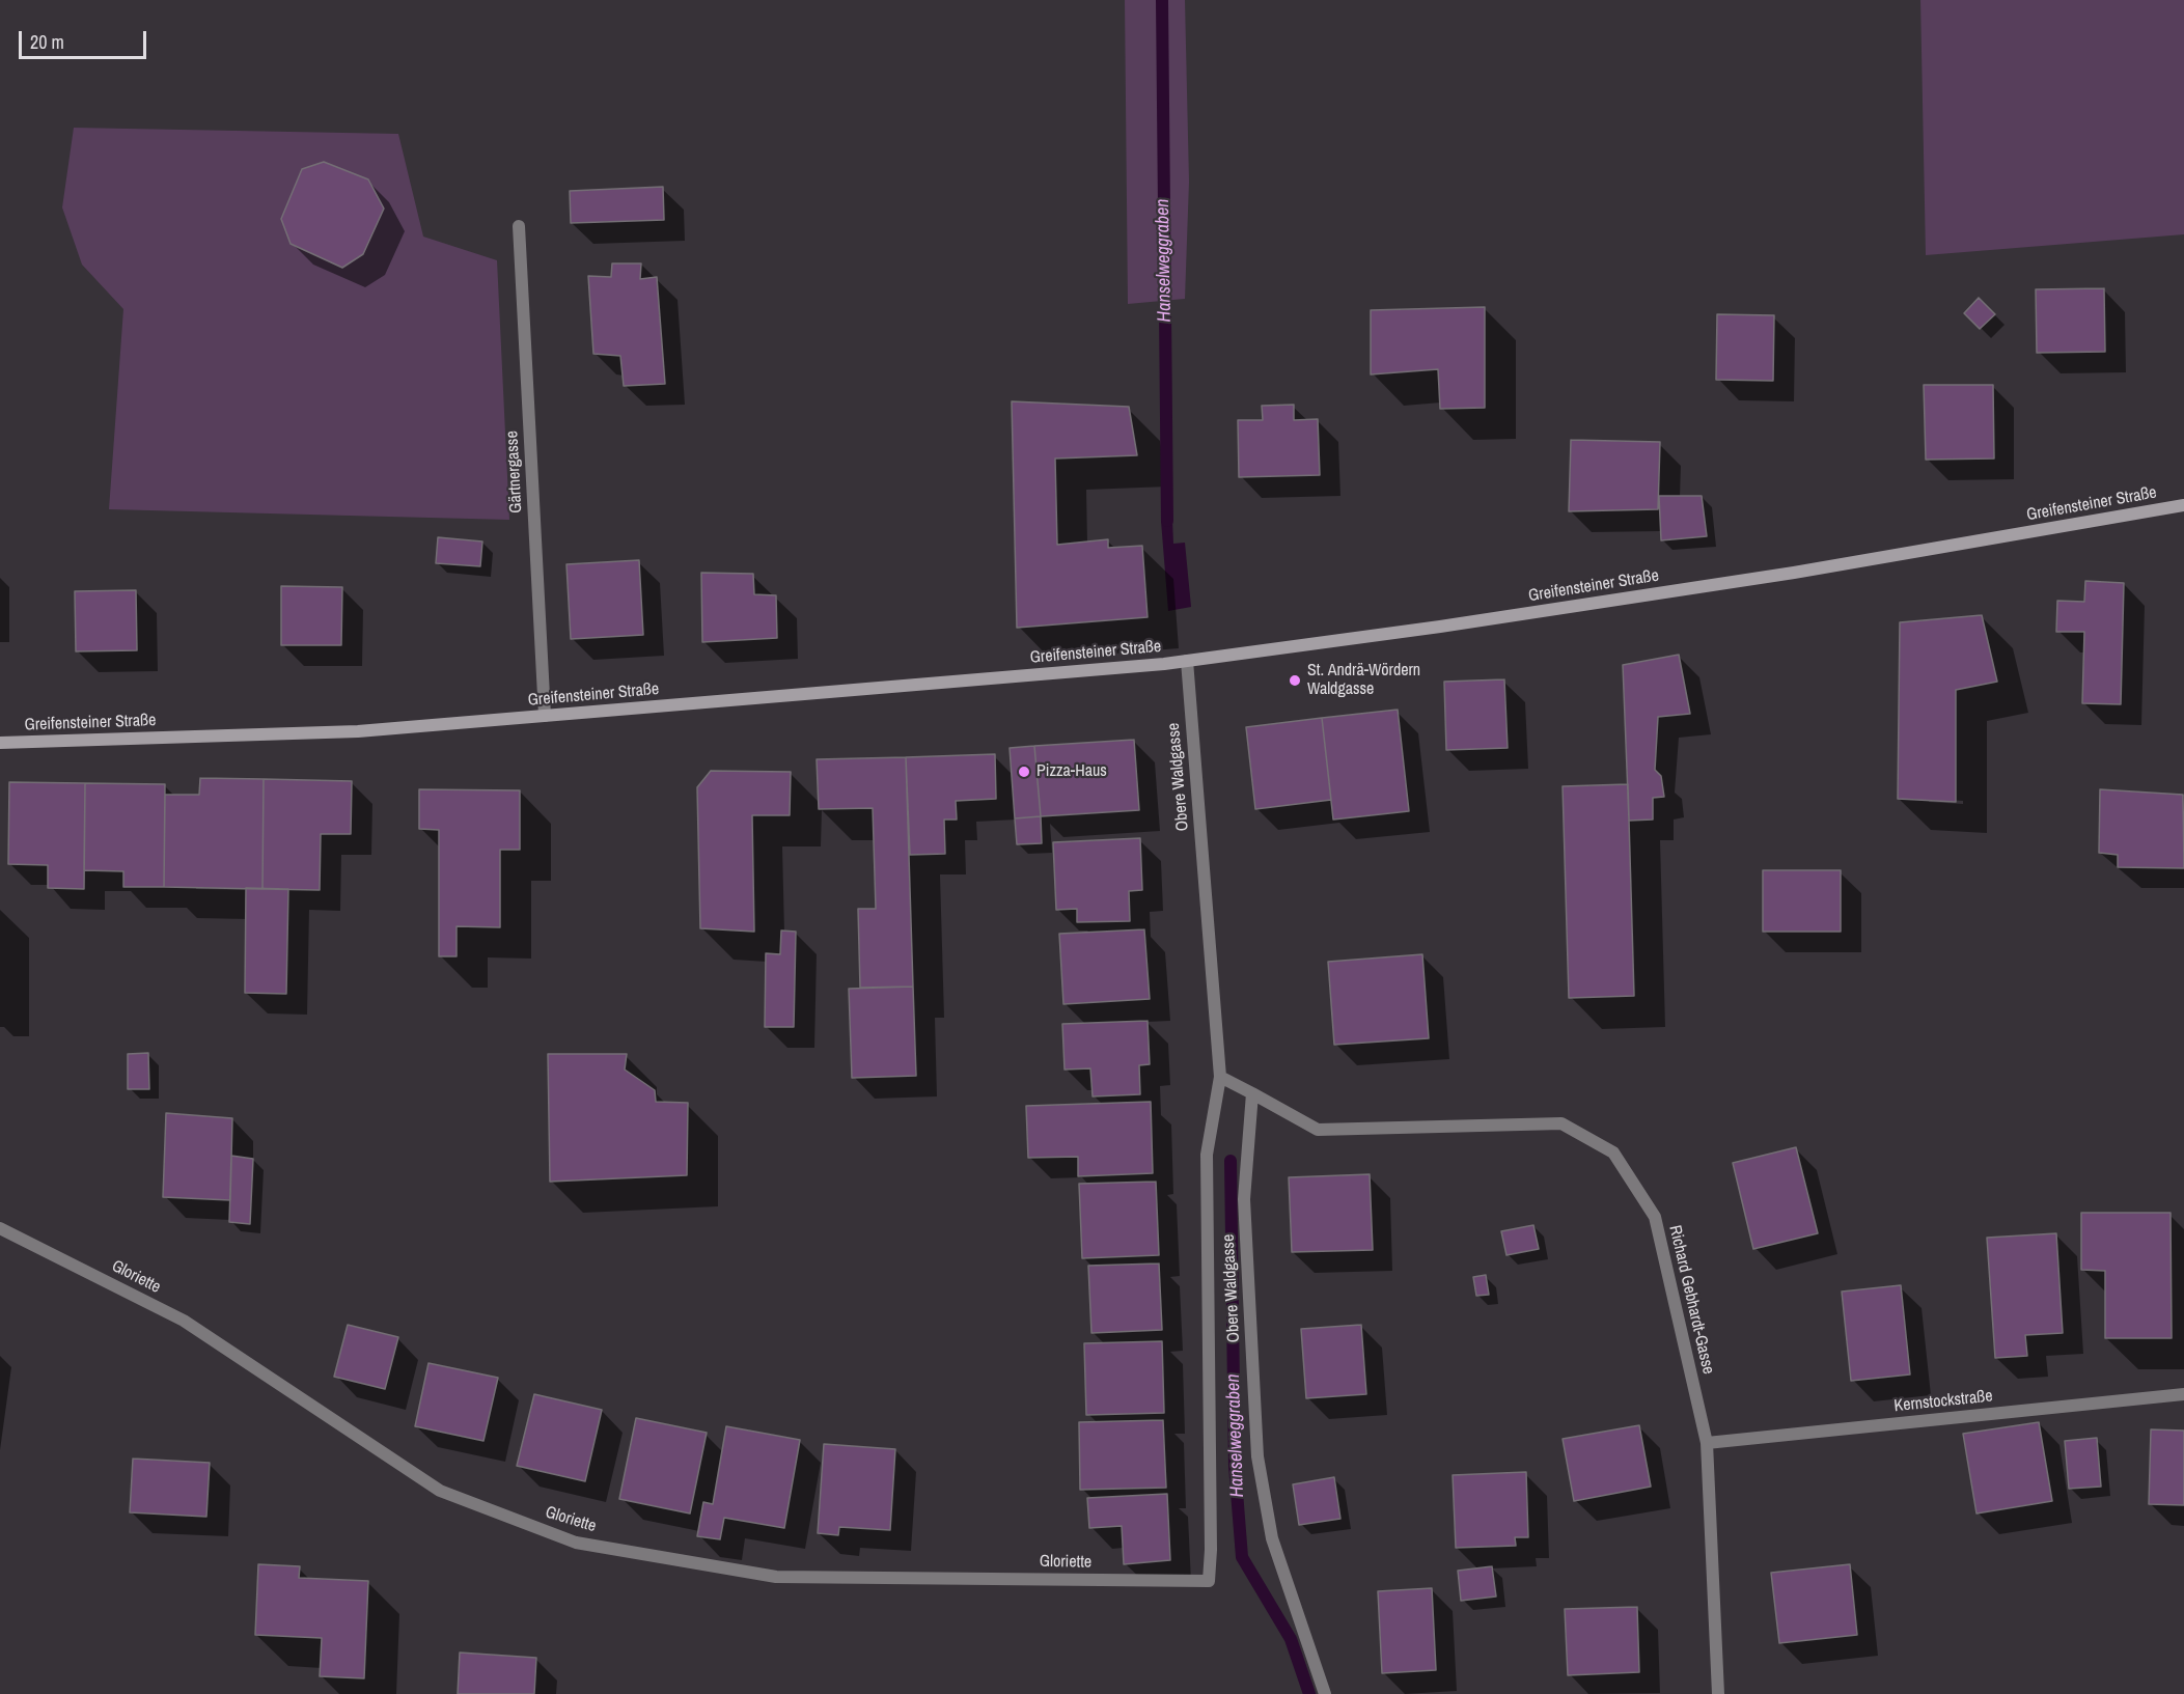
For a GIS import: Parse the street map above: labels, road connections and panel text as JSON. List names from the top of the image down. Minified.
{"streets":{"main road":["Greifensteiner Straße"],"street":["Gärtnergasse","Obere Waldgasse","Gloriette","Richard Gebhardt-Gasse","Kernstockstraße"]},"crossings":[["Gärtnergasse","Greifensteiner Straße"],["Greifensteiner Straße","Obere Waldgasse"],["Obere Waldgasse","Gloriette"],["Obere Waldgasse","Richard Gebhardt-Gasse"],["Richard Gebhardt-Gasse","Kernstockstraße"]],"water":["Hanselweggraben"],"places":["St. Andrä-Wördern Waldgasse","Pizza-Haus"],"scale_bar":"20 m"}
